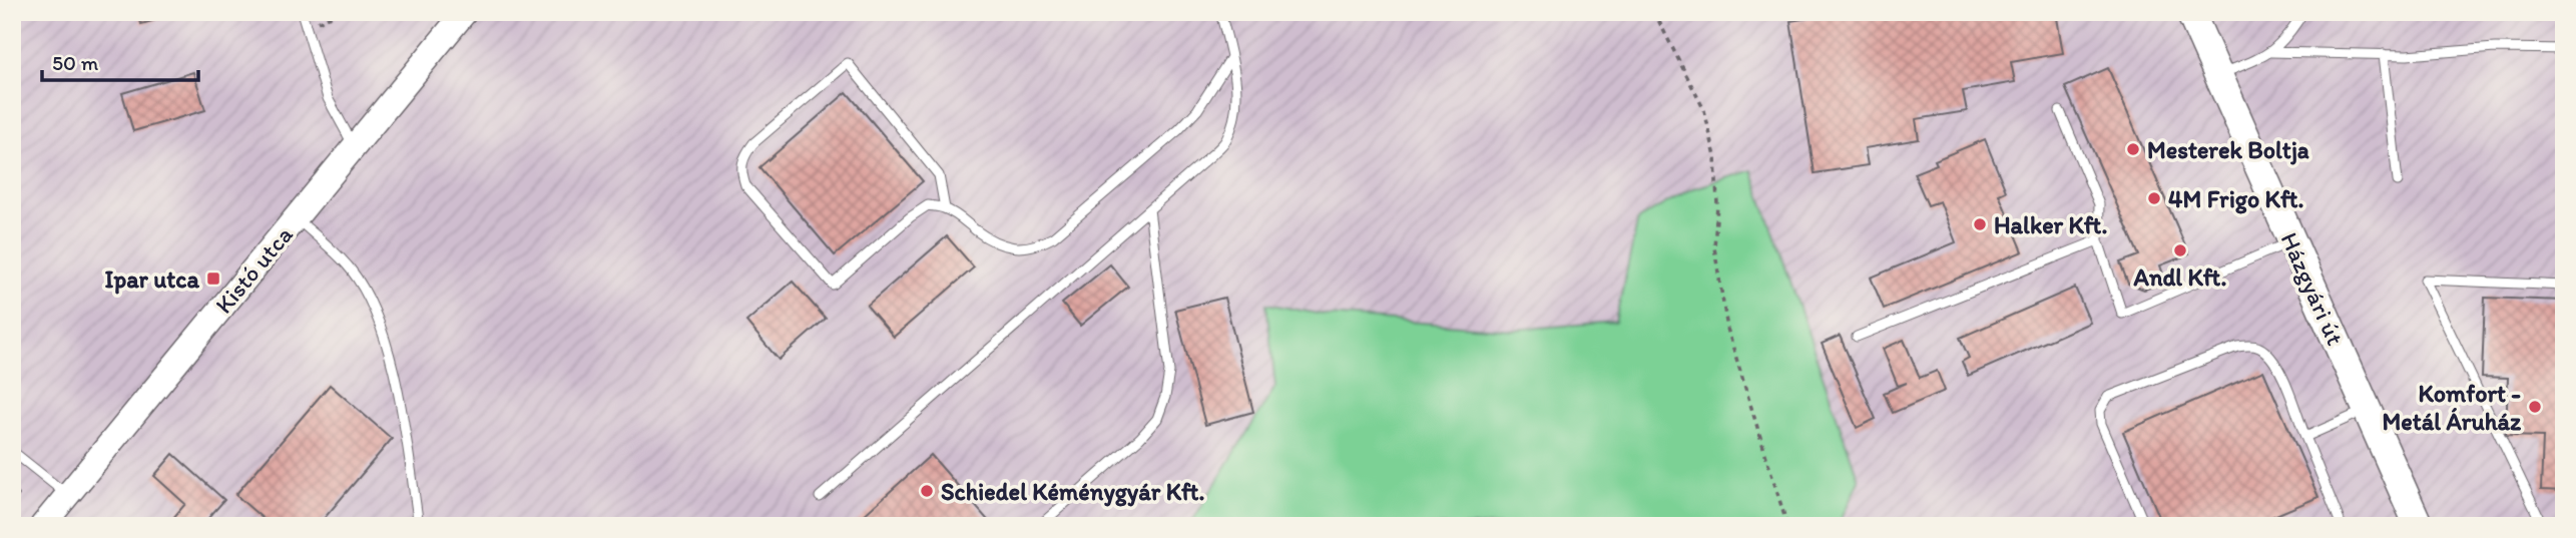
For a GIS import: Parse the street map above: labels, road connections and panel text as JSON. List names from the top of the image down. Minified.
{"streets":{"main road":["Házgyári út"],"street":["Kistó utca"]},"places":{"other":["Mesterek Boltja","4M Frigo Kft.","Halker Kft.","Andl Kft.","Komfort - Metál Áruház","Schiedel Kéménygyár Kft."],"transit":["Ipar utca"]},"scale_bar":"50 m"}
